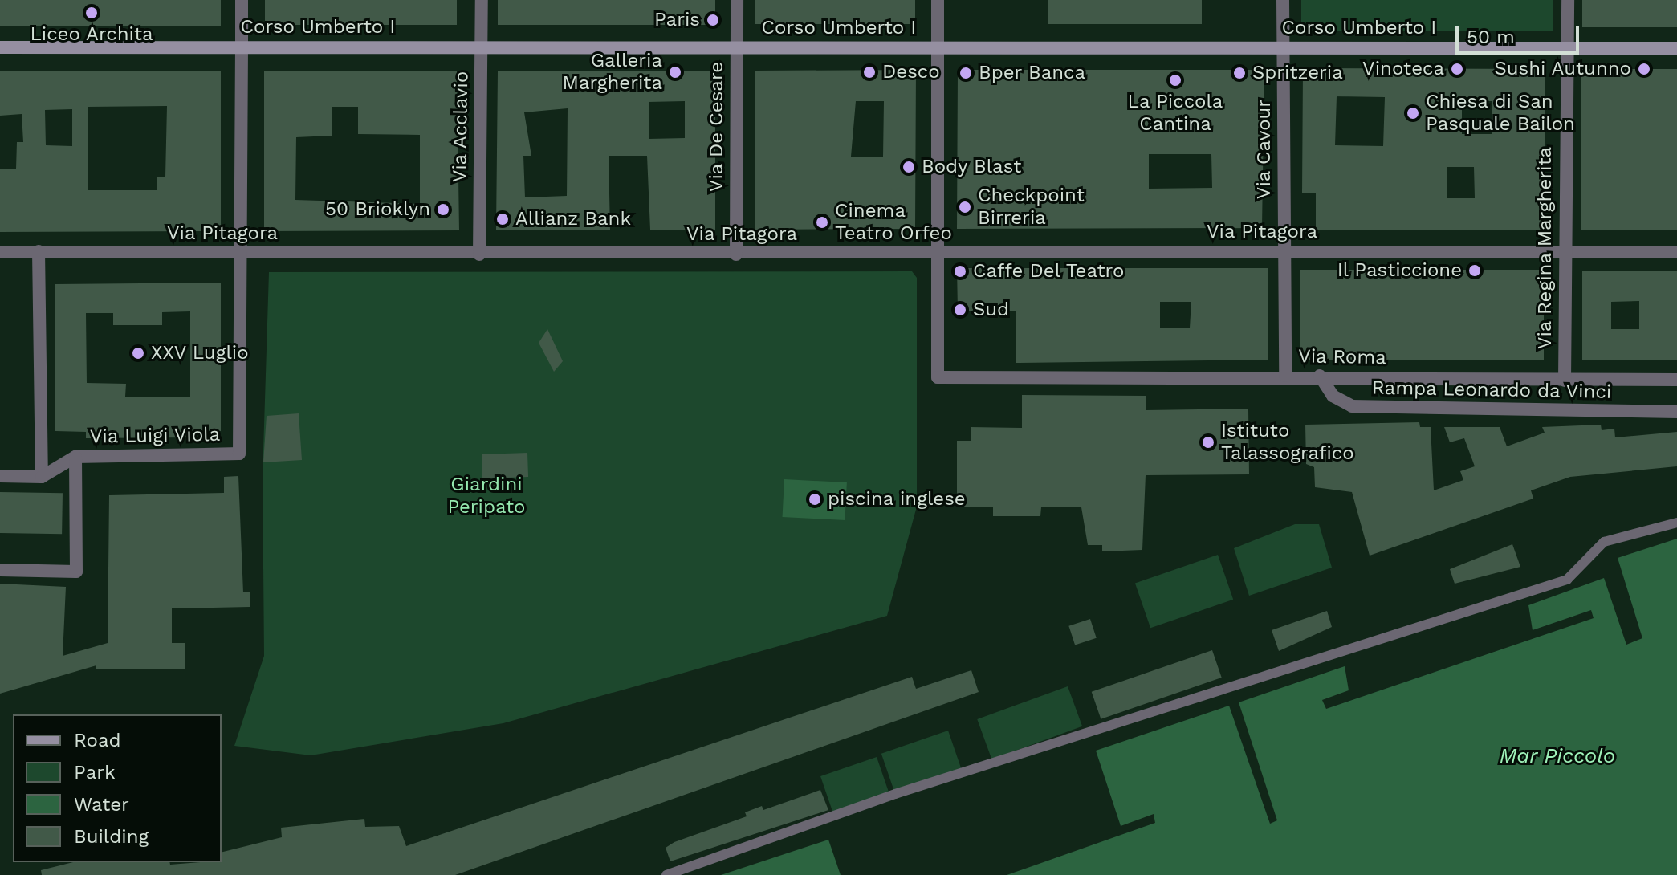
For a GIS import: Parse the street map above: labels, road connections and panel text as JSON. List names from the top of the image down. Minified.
{"streets":{"main road":["Corso Umberto I"],"street":["Via Acclavio","Via De Cesare","Via Cavour","Via Pitagora","Via Regina Margherita","Via Roma","Rampa Leonardo da Vinci","Via Luigi Viola"]},"crossings":[["Corso Umberto I","Via Acclavio"],["Corso Umberto I","Via De Cesare"],["Corso Umberto I","Via Cavour"],["Corso Umberto I","Via Regina Margherita"],["Via Acclavio","Via Pitagora"],["Via De Cesare","Via Pitagora"],["Via Cavour","Via Pitagora"],["Via Cavour","Via Roma"],["Via Pitagora","Via Regina Margherita"],["Via Pitagora","Via Roma"],["Via Pitagora","Via Luigi Viola"],["Via Regina Margherita","Via Roma"],["Via Roma","Rampa Leonardo da Vinci"]],"water":["Mar Piccolo"],"parks":["Giardini Peripato"],"places":["Liceo Archita","Paris","Vinoteca","Sushi Autunno","Galleria Margherita","Desco","Bper Banca","Spritzeria","La Piccola Cantina","Chiesa di San Pasquale Bailon","Body Blast","Checkpoint Birreria","50 Brioklyn","Allianz Bank","Cinema Teatro Orfeo","Il Pasticcione","Caffe Del Teatro","Sud","XXV Luglio","Istituto Talassografico","piscina inglese"],"legend":["Road","Park","Water","Building"],"scale_bar":"50 m"}
